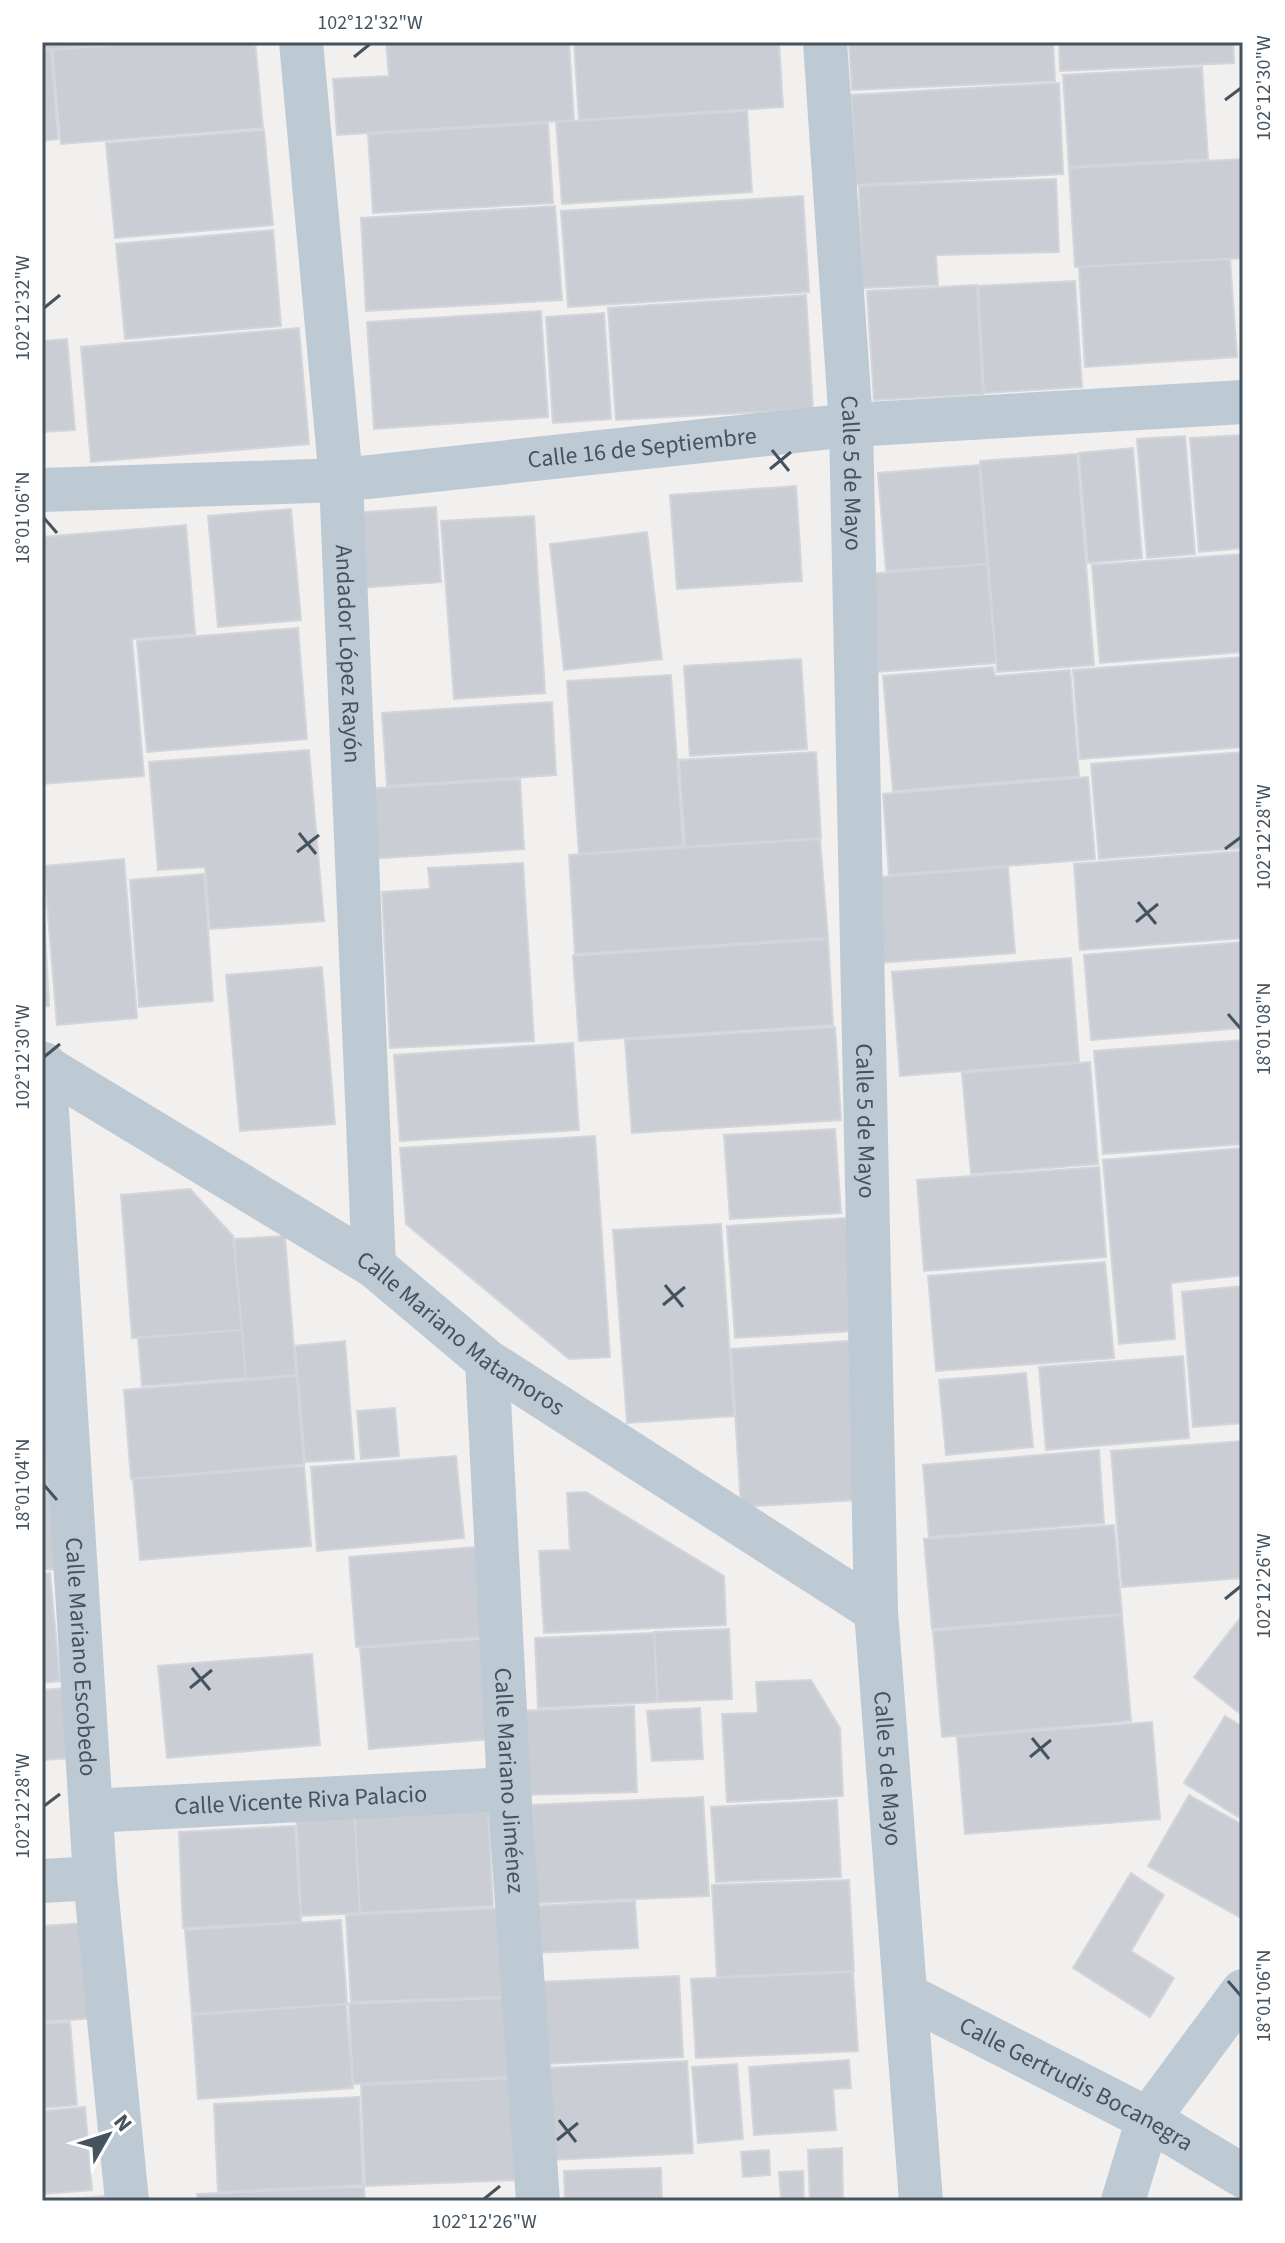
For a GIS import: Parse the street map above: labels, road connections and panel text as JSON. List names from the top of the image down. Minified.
{"streets":{"street":["Calle 16 de Septiembre","Calle 5 de Mayo","Andador López Rayón","Calle Mariano Matamoros","Calle Mariano Escobedo","Calle Mariano Jiménez","Calle Vicente Riva Palacio","Calle Gertrudis Bocanegra"]},"crossings":[["Calle 16 de Septiembre","Calle 5 de Mayo"],["Calle 16 de Septiembre","Andador López Rayón"],["Calle 5 de Mayo","Calle Mariano Matamoros"],["Calle 5 de Mayo","Calle Gertrudis Bocanegra"],["Andador López Rayón","Calle Mariano Matamoros"],["Calle Mariano Matamoros","Calle Mariano Escobedo"],["Calle Mariano Matamoros","Calle Mariano Jiménez"],["Calle Mariano Escobedo","Calle Vicente Riva Palacio"],["Calle Mariano Jiménez","Calle Vicente Riva Palacio"]],"north":"top right","coordinates":["102°12'32\"W","102°12'30\"W","18°01'06\"N","102°12'28\"W","18°01'08\"N","18°01'04\"N","102°12'26\"W"]}
